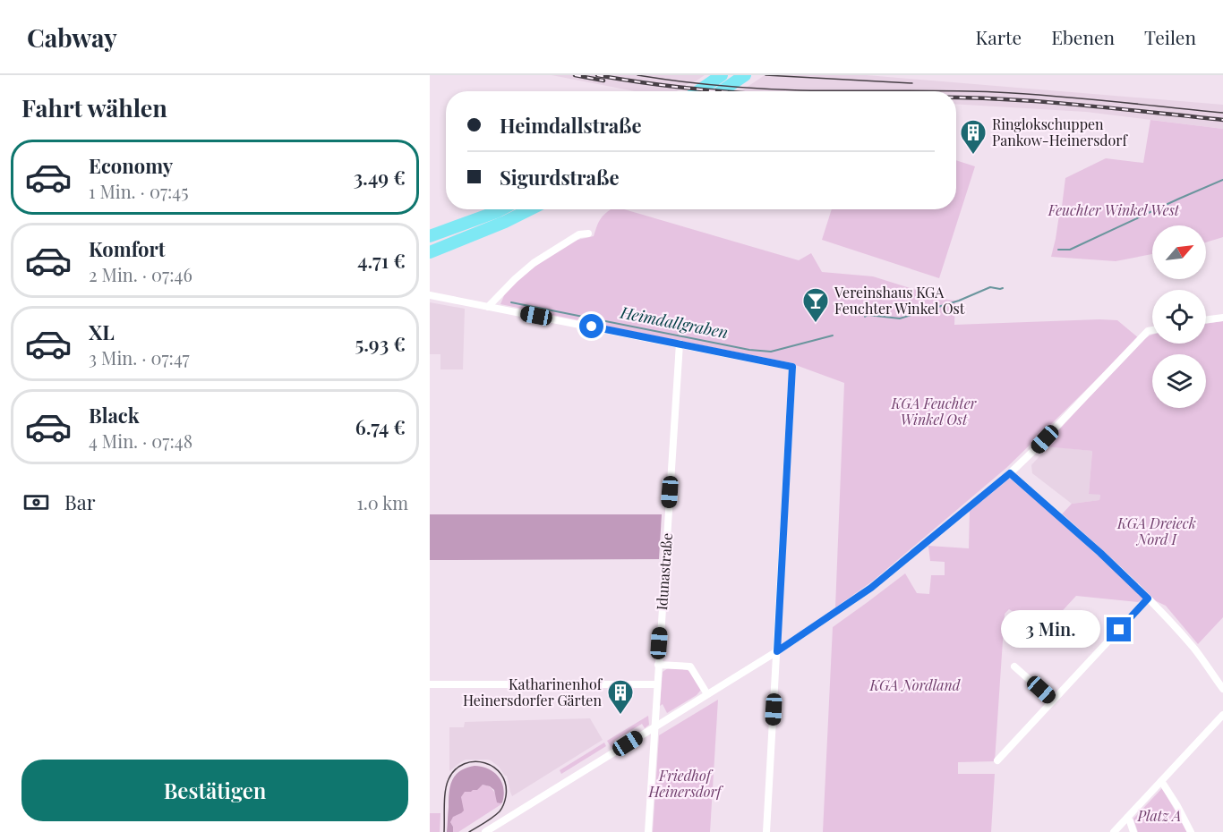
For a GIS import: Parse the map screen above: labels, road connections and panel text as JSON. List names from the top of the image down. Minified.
{"streets":{"street":["Idunastraße"]},"water":["Heimdallgraben"],"parks":["Feuchter Winkel West","KGA Feuchter Winkel Ost","KGA Dreieck Nord I","KGA Nordland","Friedhof Heinersdorf","Platz A"],"places":{"building":["Ringlokschuppen Pankow-Heinersdorf","Katharinenhof Heinersdorfer Gärten"],"bar":["Vereinshaus KGA Feuchter Winkel Ost"]},"north":"top right","page":{"header":"Cabway","nav":["Karte","Ebenen","Teilen"],"heading":"Fahrt wählen","banner":["Heimdallstraße","Sigurdstraße"],"list":[{"name":"Economy","note":"1 Min. · 07:45","value":"3.49 €"},{"name":"Komfort","note":"2 Min. · 07:46","value":"4.71 €"},{"name":"XL","note":"3 Min. · 07:47","value":"5.93 €"},{"name":"Black","note":"4 Min. · 07:48","value":"6.74 €"}],"pay":["Bar","1.0 km"],"bubble":"3 Min.","buttons":"Bestätigen"}}
